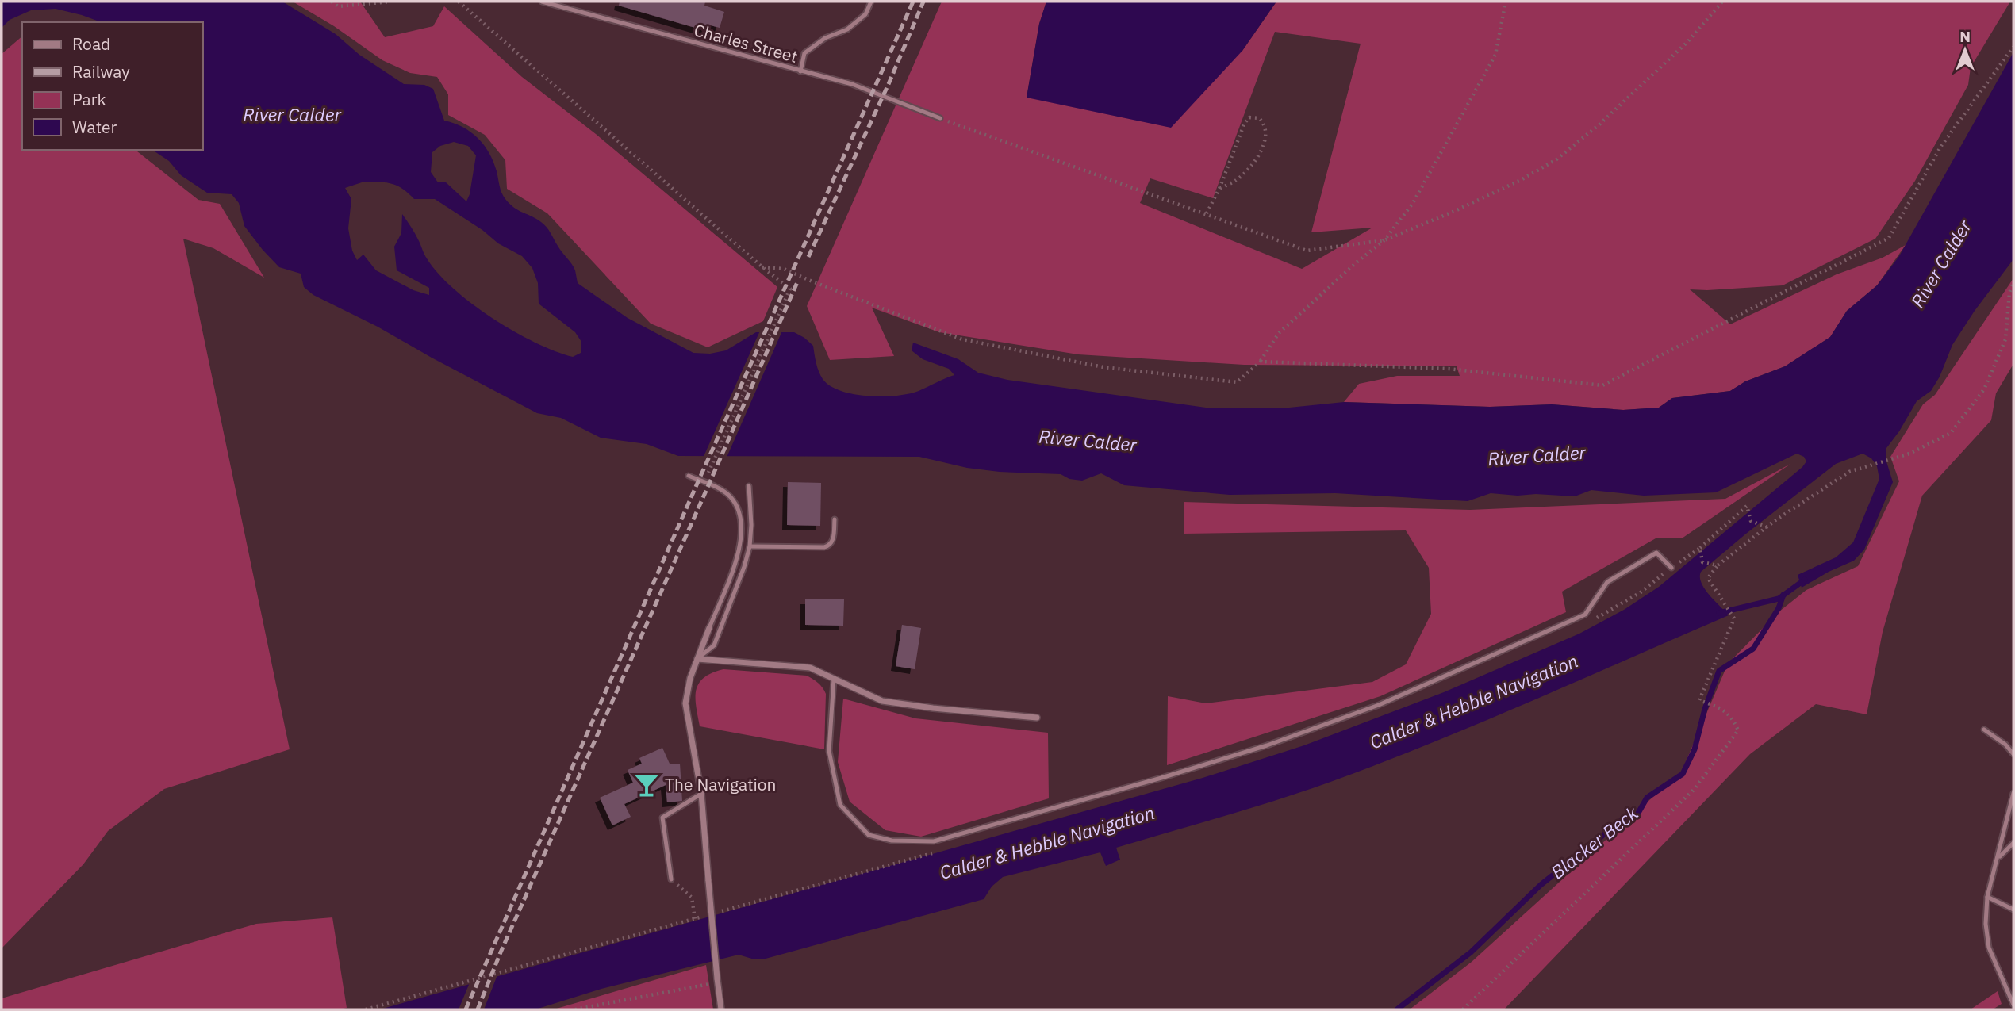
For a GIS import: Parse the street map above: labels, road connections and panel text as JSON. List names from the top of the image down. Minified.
{"streets":{"lane":["Charles Street"]},"water":["River Calder","Calder & Hebble Navigation","Blacker Beck"],"places":{"bar":["The Navigation"]},"legend":["Road","Railway","Park","Water"],"north":"top"}
